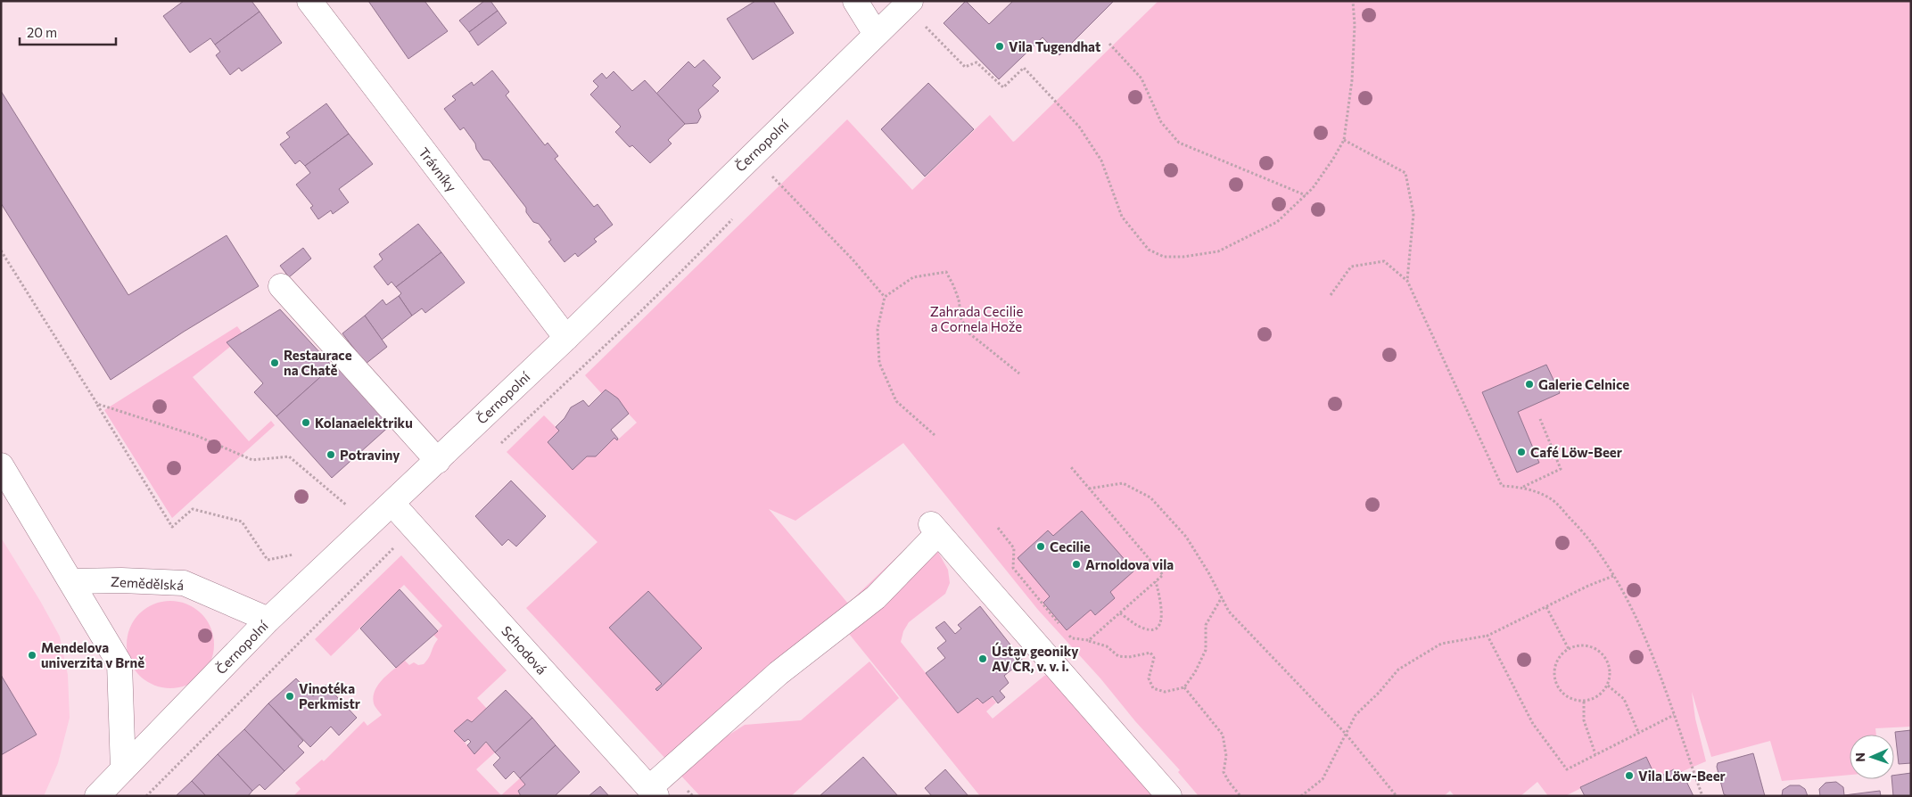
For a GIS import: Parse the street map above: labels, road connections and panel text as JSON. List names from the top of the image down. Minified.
{"streets":{"street":["Černopolní","Trávníky","Zemědělská","Schodová"]},"crossings":[["Černopolní","Trávníky"],["Černopolní","Zemědělská"],["Černopolní","Schodová"]],"parks":["Zahrada Cecilie a Cornela Hože"],"places":["Vila Tugendhat","Restaurace na Chatě","Galerie Celnice","Kolanaelektriku","Café Löw-Beer","Potraviny","Cecilie","Arnoldova vila","Mendelova univerzita v Brně","Ústav geoniky AV ČR, v. v. i.","Vinotéka Perkmistr","Vila Löw-Beer"],"scale_bar":"20 m","north":"left"}
